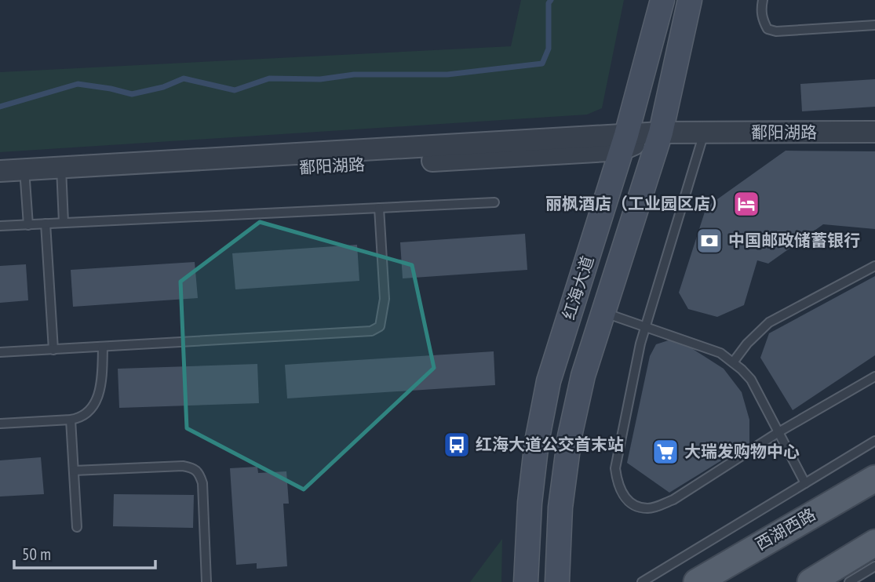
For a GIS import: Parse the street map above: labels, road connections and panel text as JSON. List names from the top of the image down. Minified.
{"streets":{"main road":["红海大道","西湖西路"],"street":["鄱阳湖路"]},"crossings":[["鄱阳湖路","红海大道"]],"places":{"hotel":["丽枫酒店（工业园区店）"],"bank":["中国邮政储蓄银行"],"bus stop":["红海大道公交首末站"],"supermarket":["大瑞发购物中心"]},"scale_bar":"50 m"}
